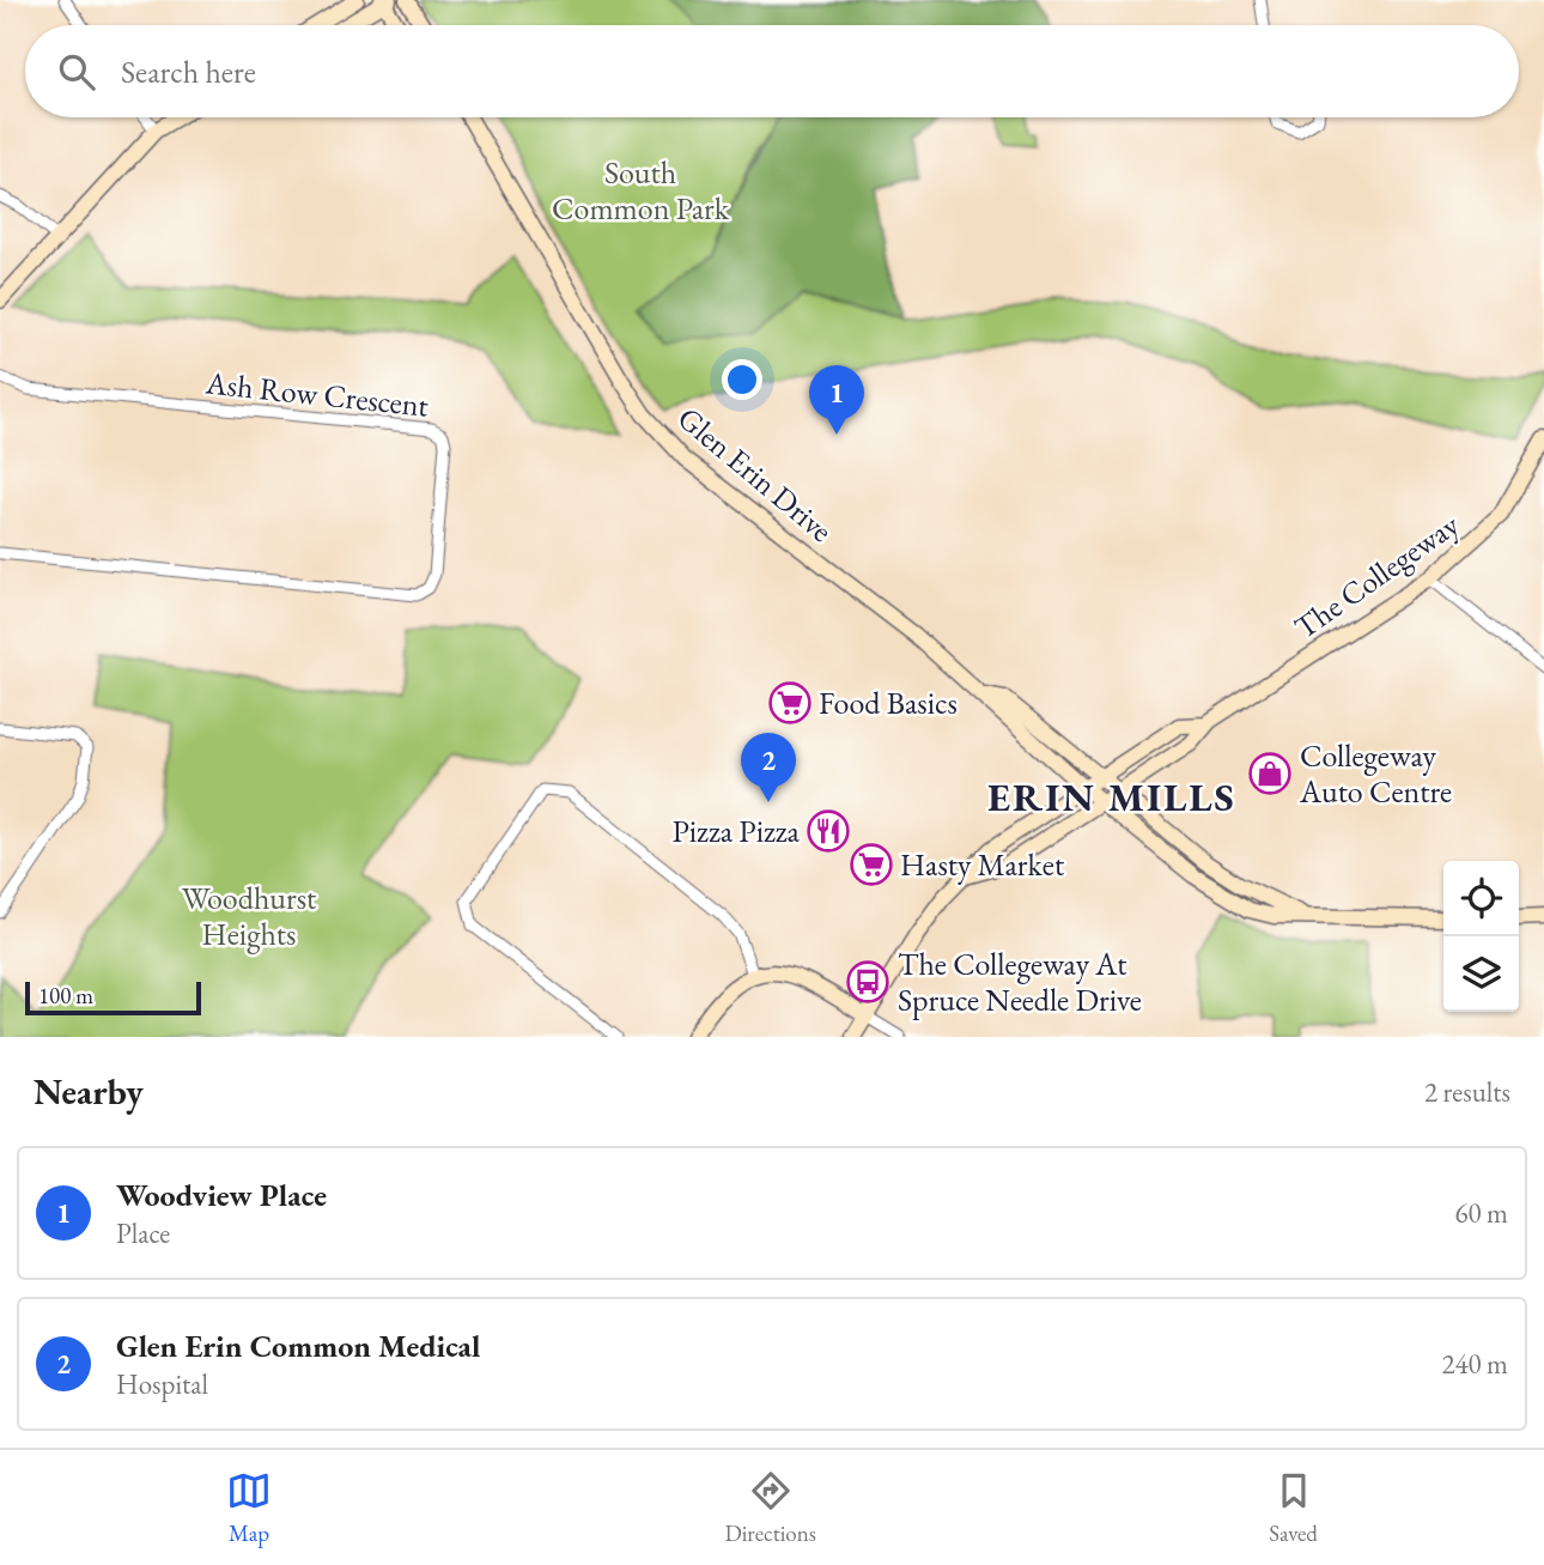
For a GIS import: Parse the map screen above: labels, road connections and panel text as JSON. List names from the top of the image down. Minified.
{"streets":{"street":["Ash Row Crescent","Glen Erin Drive","The Collegeway"]},"crossings":[["Glen Erin Drive","The Collegeway"]],"districts":["ERIN MILLS"],"parks":["South Common Park","Woodhurst Heights"],"places":{"supermarket":["Food Basics","Hasty Market"],"shop":["Collegeway Auto Centre"],"restaurant":["Pizza Pizza"],"bus stop":["The Collegeway At Spruce Needle Drive"]},"scale_bar":"100 m","page":{"search":"Search here","pins":["1","2"],"scale":"100 m","heading":["Nearby","2 results"],"list":[{"mark":"1","name":"Woodview Place","note":"Place","value":"60 m"},{"mark":"2","name":"Glen Erin Common Medical","note":"Hospital","value":"240 m"}],"nav":["Map","Directions","Saved"]}}
